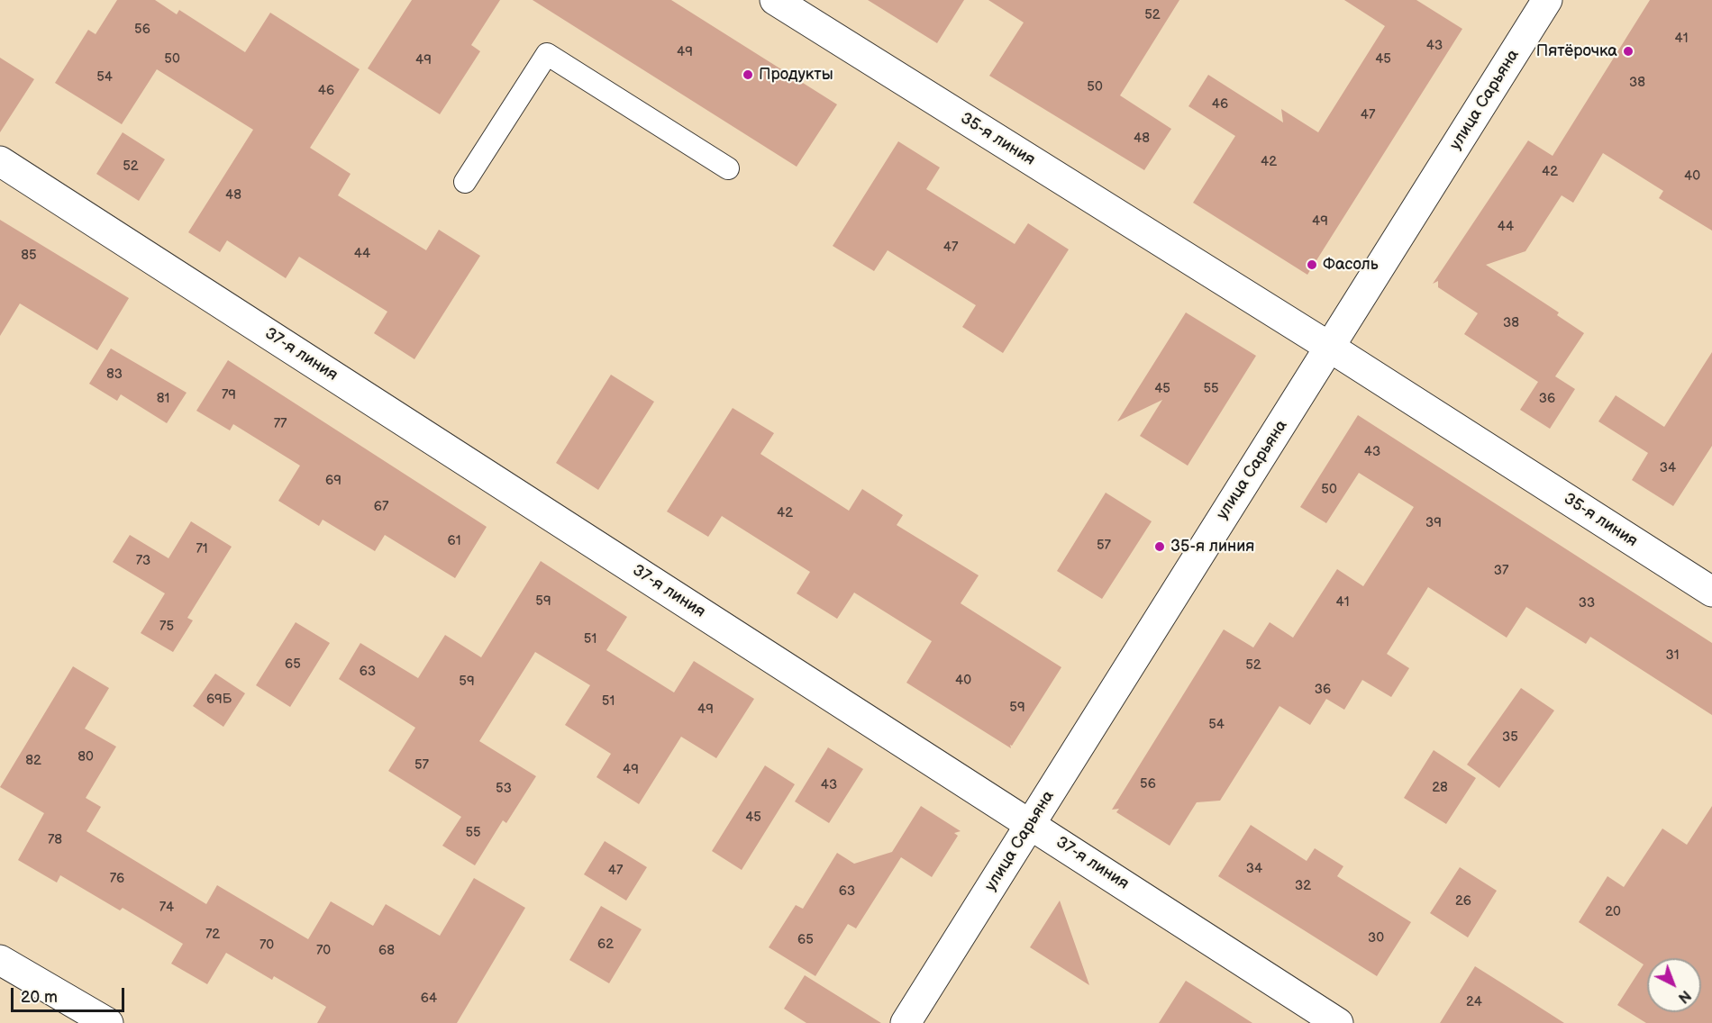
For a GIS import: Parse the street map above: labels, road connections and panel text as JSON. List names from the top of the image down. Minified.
{"streets":{"street":["улица Сарьяна","35-я линия","37-я линия"]},"crossings":[["улица Сарьяна","35-я линия"],["улица Сарьяна","37-я линия"]],"places":["Пятёрочка","Продукты","Фасоль","35-я линия"],"house_numbers":["52","56","41","43","49","50","45","49","54","38","50","46","46","47","48","42","52","42","40","48","49","44","47","44","85","38","83","45","55","79","81","36","77","43","34","69","50","67","42","39","61","57","71","73","37","59","41","33","75","51","31","65","52","63","40","59","36","69Б","51","59","49","54","35","80","82","57","49","56","43","28","53","45","55","78","34","47","76","32","63","26","74","20","72","30","65","62","70","70","68","64","24"],"scale_bar":"20 m","north":"bottom right"}
